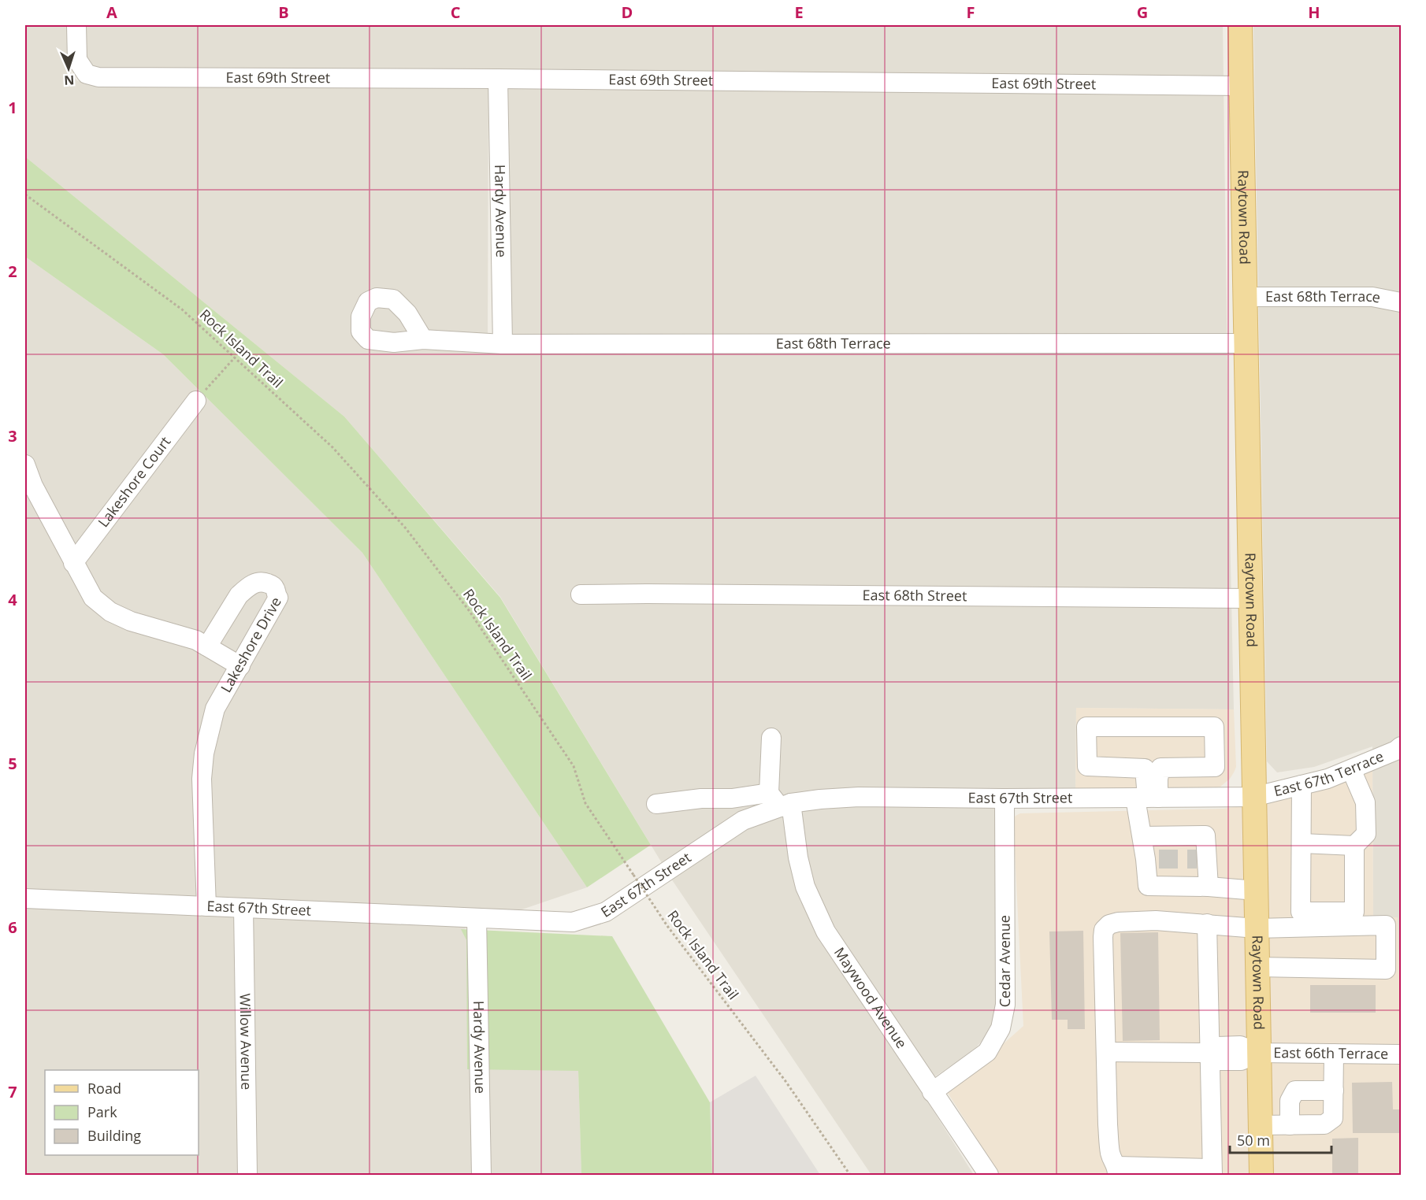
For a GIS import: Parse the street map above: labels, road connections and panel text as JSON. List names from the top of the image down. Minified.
{"streets":{"main road":["Raytown Road"],"street":["East 69th Street","Hardy Avenue","East 68th Terrace","Lakeshore Court","East 68th Street","Lakeshore Drive","East 67th Terrace","East 67th Street","Cedar Avenue","Maywood Avenue","Willow Avenue","East 66th Terrace"],"path":["Rock Island Trail"]},"crossings":[["East 69th Street","Hardy Avenue"],["East 69th Street","Raytown Road"],["Hardy Avenue","East 68th Terrace"],["Hardy Avenue","East 67th Street"],["Raytown Road","East 68th Terrace"],["Raytown Road","East 68th Street"],["Raytown Road","East 67th Terrace"],["Raytown Road","East 67th Street"],["Raytown Road","East 66th Terrace"],["Lakeshore Drive","East 67th Street"],["East 67th Terrace","East 67th Street"],["East 67th Street","Cedar Avenue"],["East 67th Street","Maywood Avenue"],["East 67th Street","Willow Avenue"],["Cedar Avenue","Maywood Avenue"]],"legend":["Road","Park","Building"],"scale_bar":"50 m","north":"bottom","grid":{"columns":["A","B","C","D","E","F","G","H"],"rows":["1","2","3","4","5","6","7"]}}
